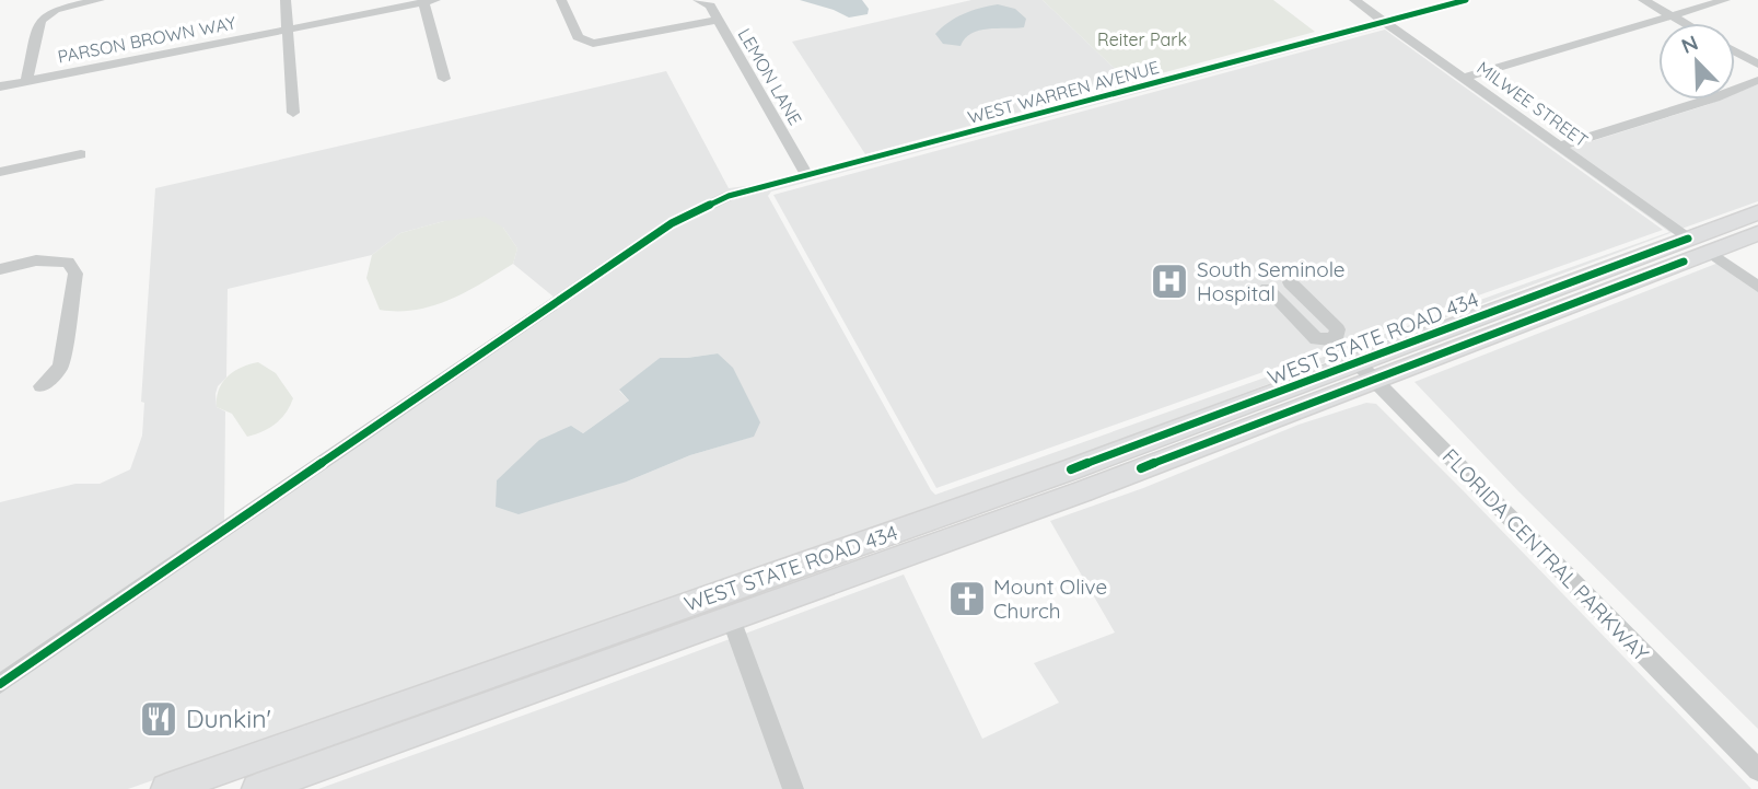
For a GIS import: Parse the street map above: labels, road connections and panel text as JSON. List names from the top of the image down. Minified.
{"streets":{"main road":["WEST STATE ROAD 434"],"street":["PARSON BROWN WAY","LEMON LANE","WEST WARREN AVENUE","MILWEE STREET","FLORIDA CENTRAL PARKWAY"]},"crossings":[["LEMON LANE","WEST WARREN AVENUE"],["WEST WARREN AVENUE","MILWEE STREET"],["MILWEE STREET","WEST STATE ROAD 434"],["WEST STATE ROAD 434","FLORIDA CENTRAL PARKWAY"]],"parks":["Reiter Park"],"places":{"hospital":["South Seminole Hospital"],"church":["Mount Olive Church"],"restaurant":["Dunkin'"]},"north":"top left"}
